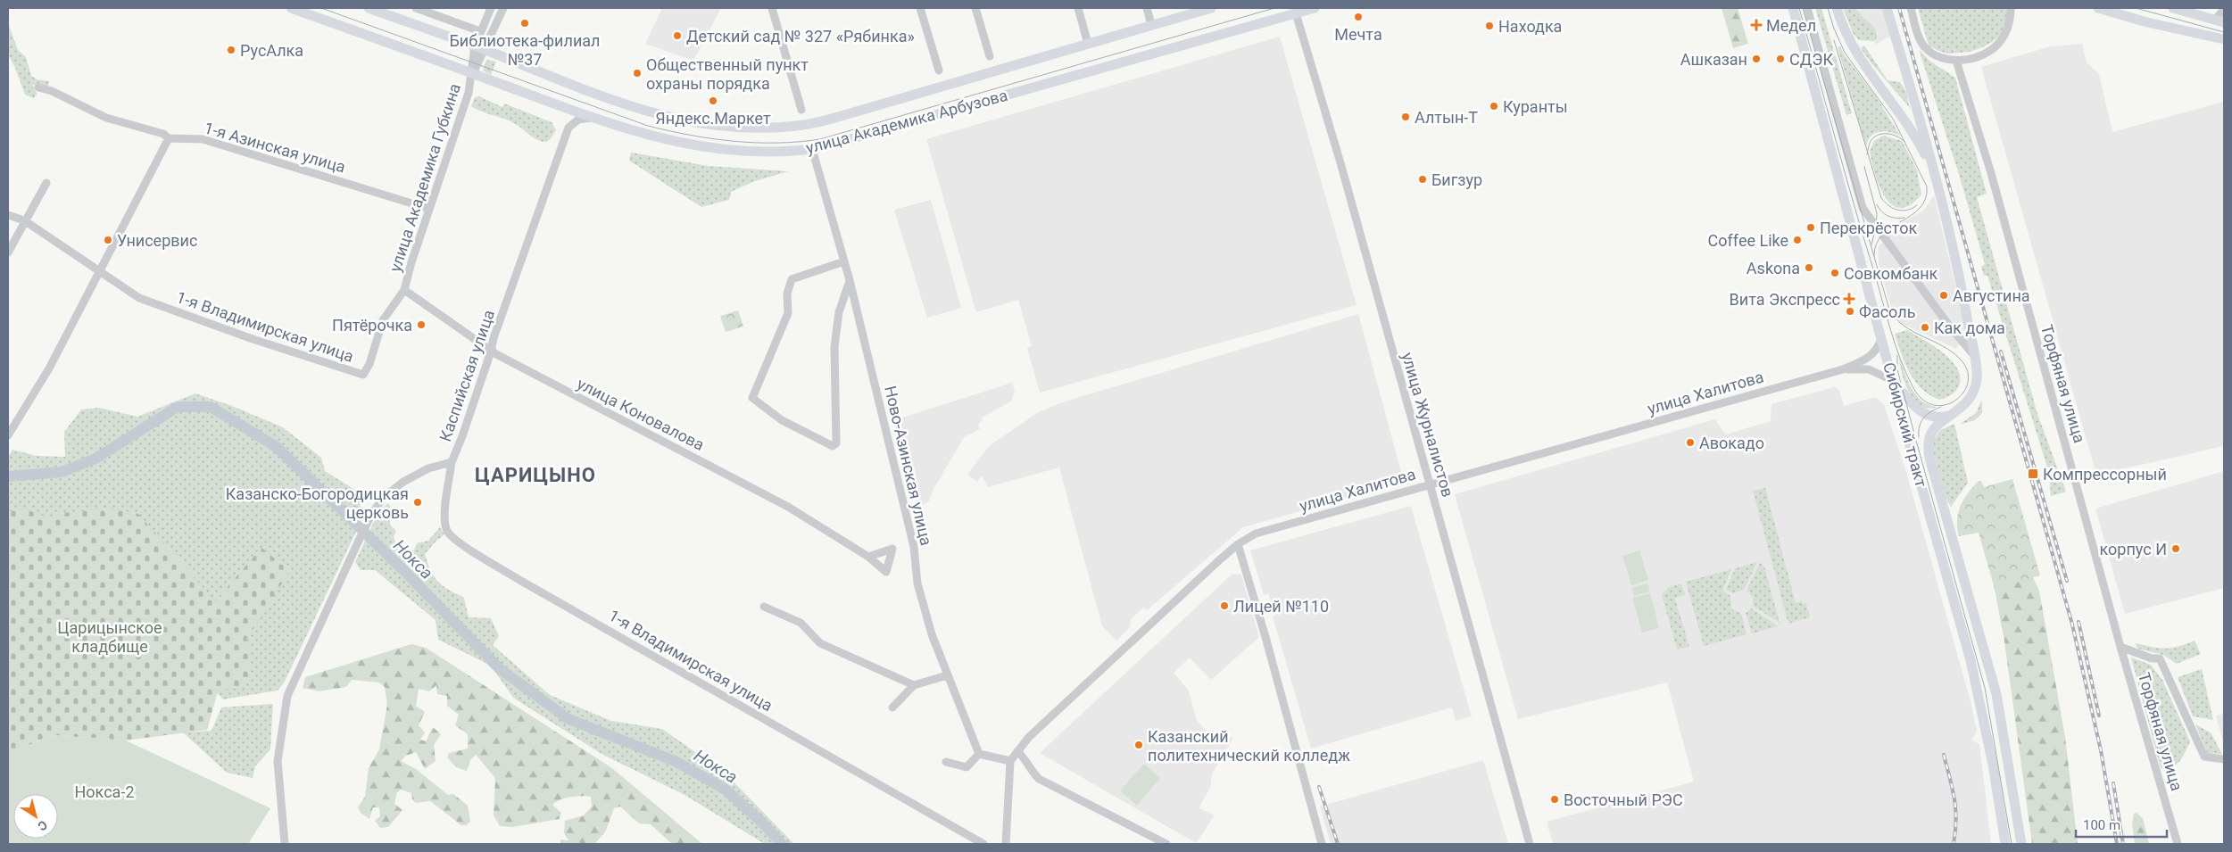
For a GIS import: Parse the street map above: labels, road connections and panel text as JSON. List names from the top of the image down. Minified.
{"streets":{"main road":["улица Академика Арбузова","Сибирский тракт"],"street":["1-я Азинская улица","улица Академика Губкина","1-я Владимирская улица","Каспийская улица","Торфяная улица","улица Халитова","улица Коновалова","улица Журналистов","Ново-Азинская улица"]},"crossings":[["улица Академика Арбузова","улица Академика Губкина"],["улица Академика Арбузова","Каспийская улица"],["улица Академика Арбузова","улица Журналистов"],["улица Академика Арбузова","Ново-Азинская улица"],["1-я Азинская улица","улица Академика Губкина"],["улица Академика Губкина","1-я Владимирская улица"],["улица Академика Губкина","улица Коновалова"],["1-я Владимирская улица","Каспийская улица"],["1-я Владимирская улица","улица Коновалова"],["Каспийская улица","улица Коновалова"],["улица Халитова","улица Журналистов"]],"districts":["ЦАРИЦЫНО"],"water":["Нокса"],"parks":["Царицынское кладбище","Нокса-2"],"places":{"other":["Мечта","Библиотека-филиал №37","Находка","Детский сад № 327 «Рябинка»","РусАлка","Ашказан","СДЭК","Общественный пункт охраны порядка","Яндекс.Маркет","Куранты","Алтын-Т","Бигзур","Перекрёсток","Унисервис","Coffee Like","Askona","Совкомбанк","Августина","Фасоль","Пятёрочка","Как дома","Авокадо","Казанско-Богородицкая церковь","корпус И","Лицей №110","Казанский политехнический колледж","Восточный РЭС"],"health":["Медел","Вита Экспресс"],"transit":["Компрессорный"]},"scale_bar":"100 m","north":"bottom right"}
